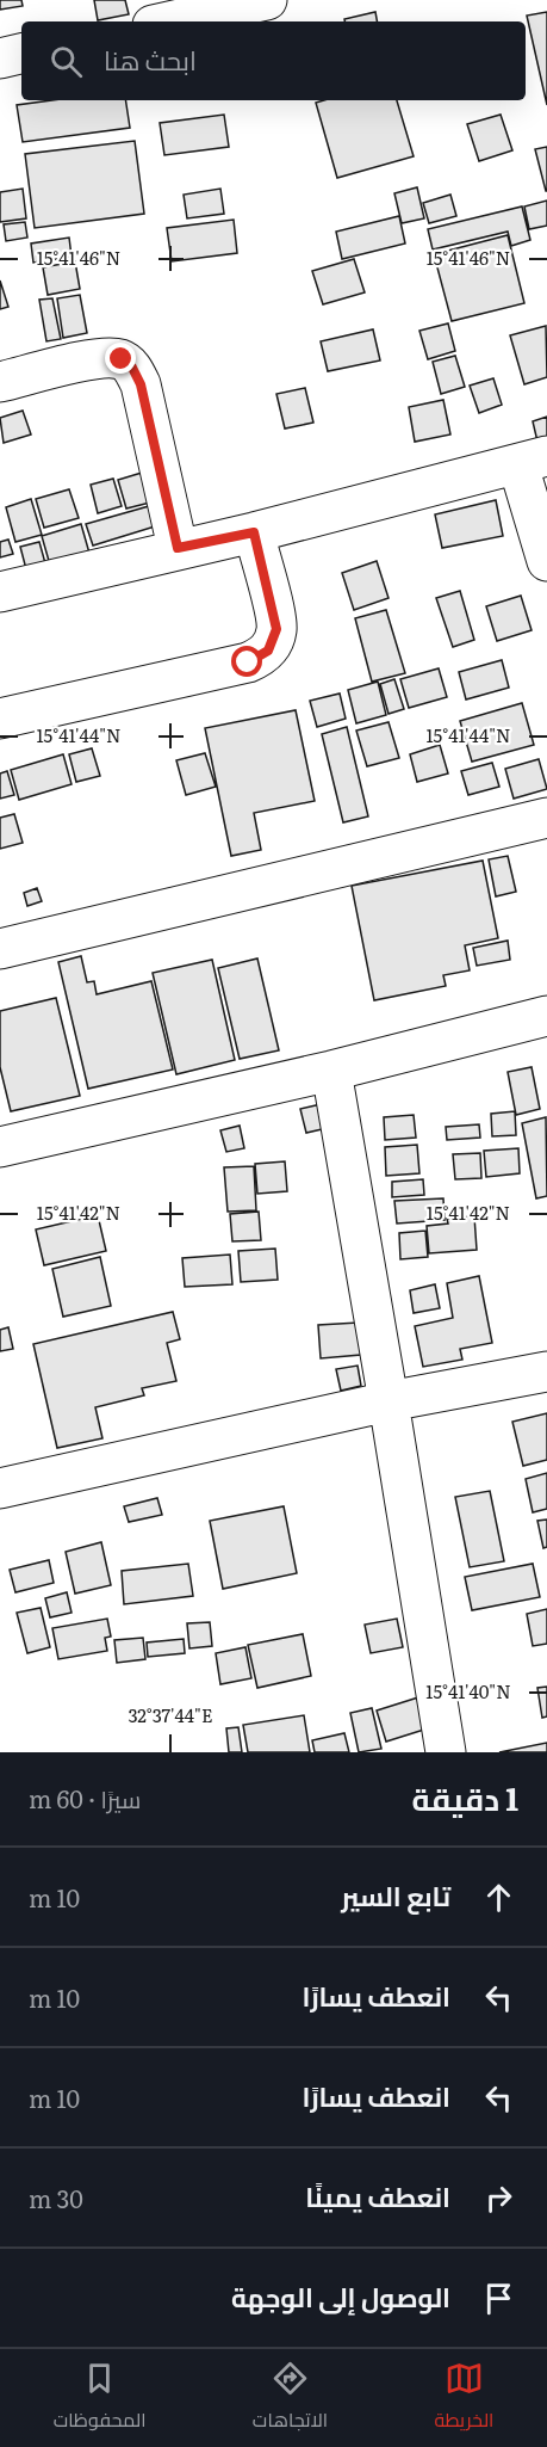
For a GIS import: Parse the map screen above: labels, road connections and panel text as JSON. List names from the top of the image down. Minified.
{"page":{"search":"ابحث هنا","heading":["1 دقيقة","سيرًا · 60 m"],"list":[["تابع السير","10 m"],["انعطف يسارًا","10 m"],["انعطف يسارًا","10 m"],["انعطف يمينًا","30 m"],"الوصول إلى الوجهة"],"nav":["الخريطة","الاتجاهات","المحفوظات"]},"coordinates":["15°41'46\"N","15°41'44\"N","15°41'42\"N","15°41'40\"N","32°37'44\"E"]}
